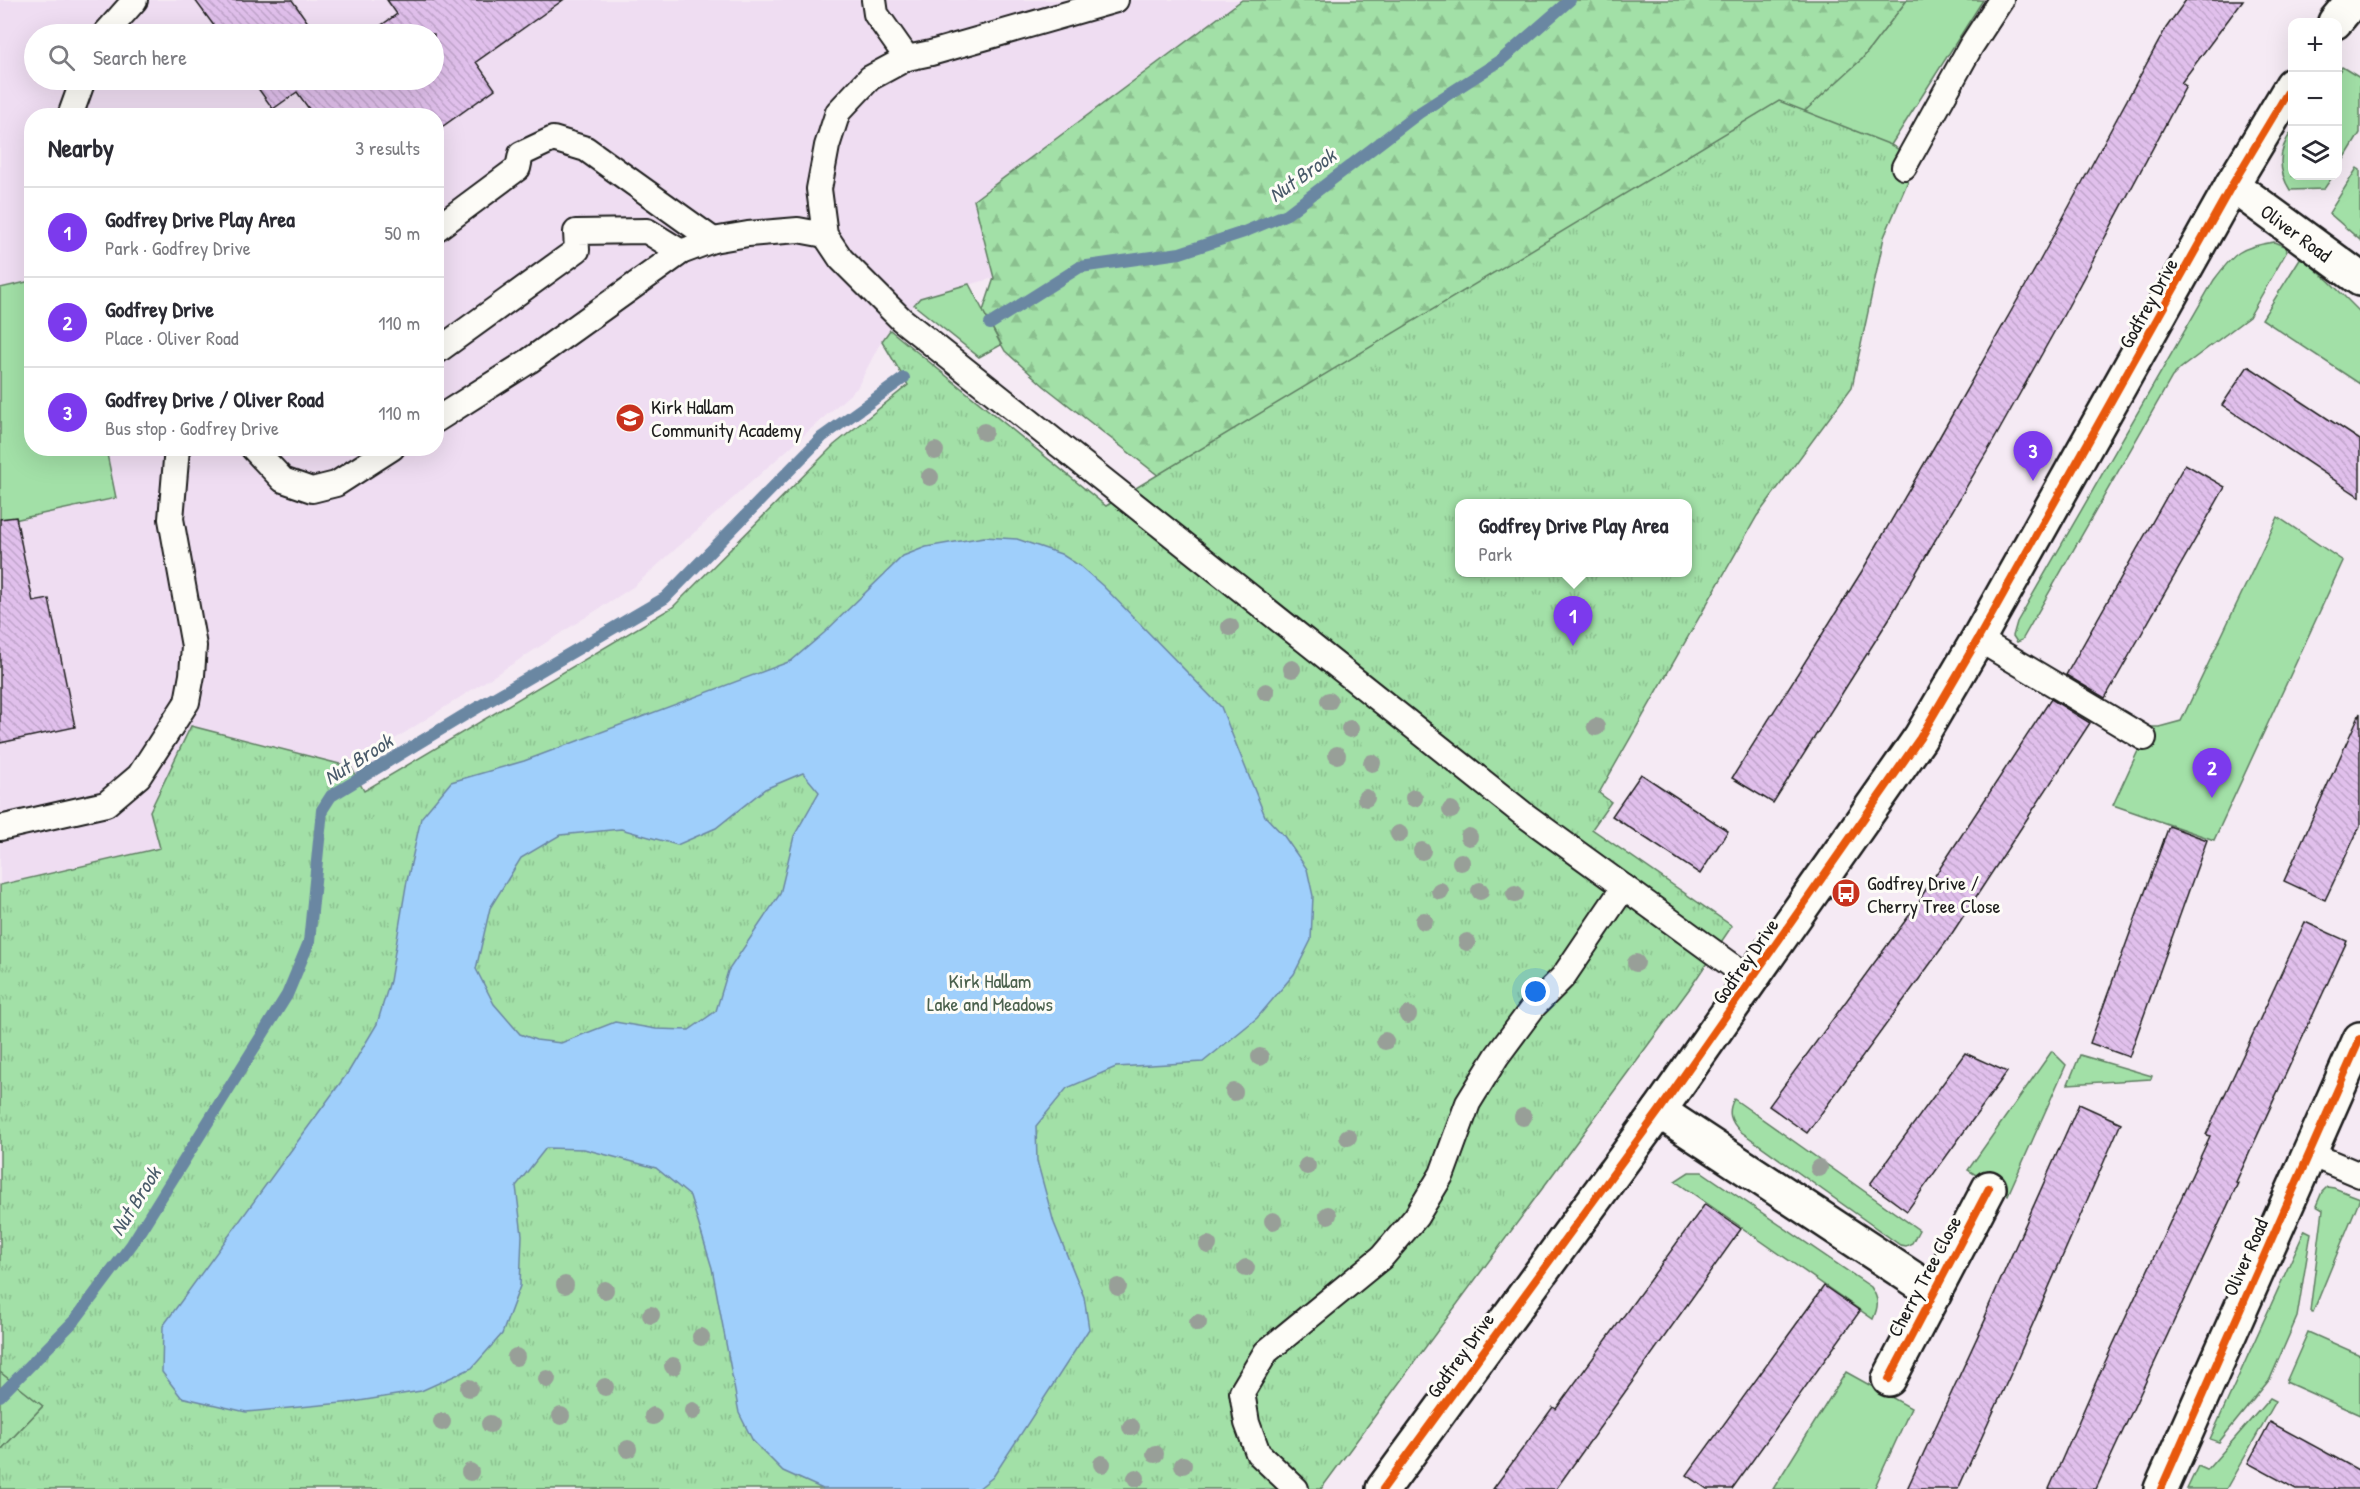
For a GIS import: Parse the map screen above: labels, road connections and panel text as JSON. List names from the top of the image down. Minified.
{"streets":{"street":["Oliver Road","Godfrey Drive","Cherry Tree Close"]},"crossings":[["Oliver Road","Godfrey Drive"],["Godfrey Drive","Cherry Tree Close"]],"water":["Nut Brook"],"parks":["Kirk Hallam Lake and Meadows"],"places":{"school or university":["Kirk Hallam Community Academy"],"bus stop":["Godfrey Drive / Cherry Tree Close"]},"page":{"map_buttons":["+","−"],"search":"Search here","heading":["Nearby","3 results"],"list":[{"mark":"1","name":"Godfrey Drive Play Area","note":"Park · Godfrey Drive","value":"50 m"},{"mark":"2","name":"Godfrey Drive","note":"Place · Oliver Road","value":"110 m"},{"mark":"3","name":"Godfrey Drive / Oliver Road","note":"Bus stop · Godfrey Drive","value":"110 m"}],"pins":["3","1","2"],"popup":["Godfrey Drive Play Area","Park"]}}
